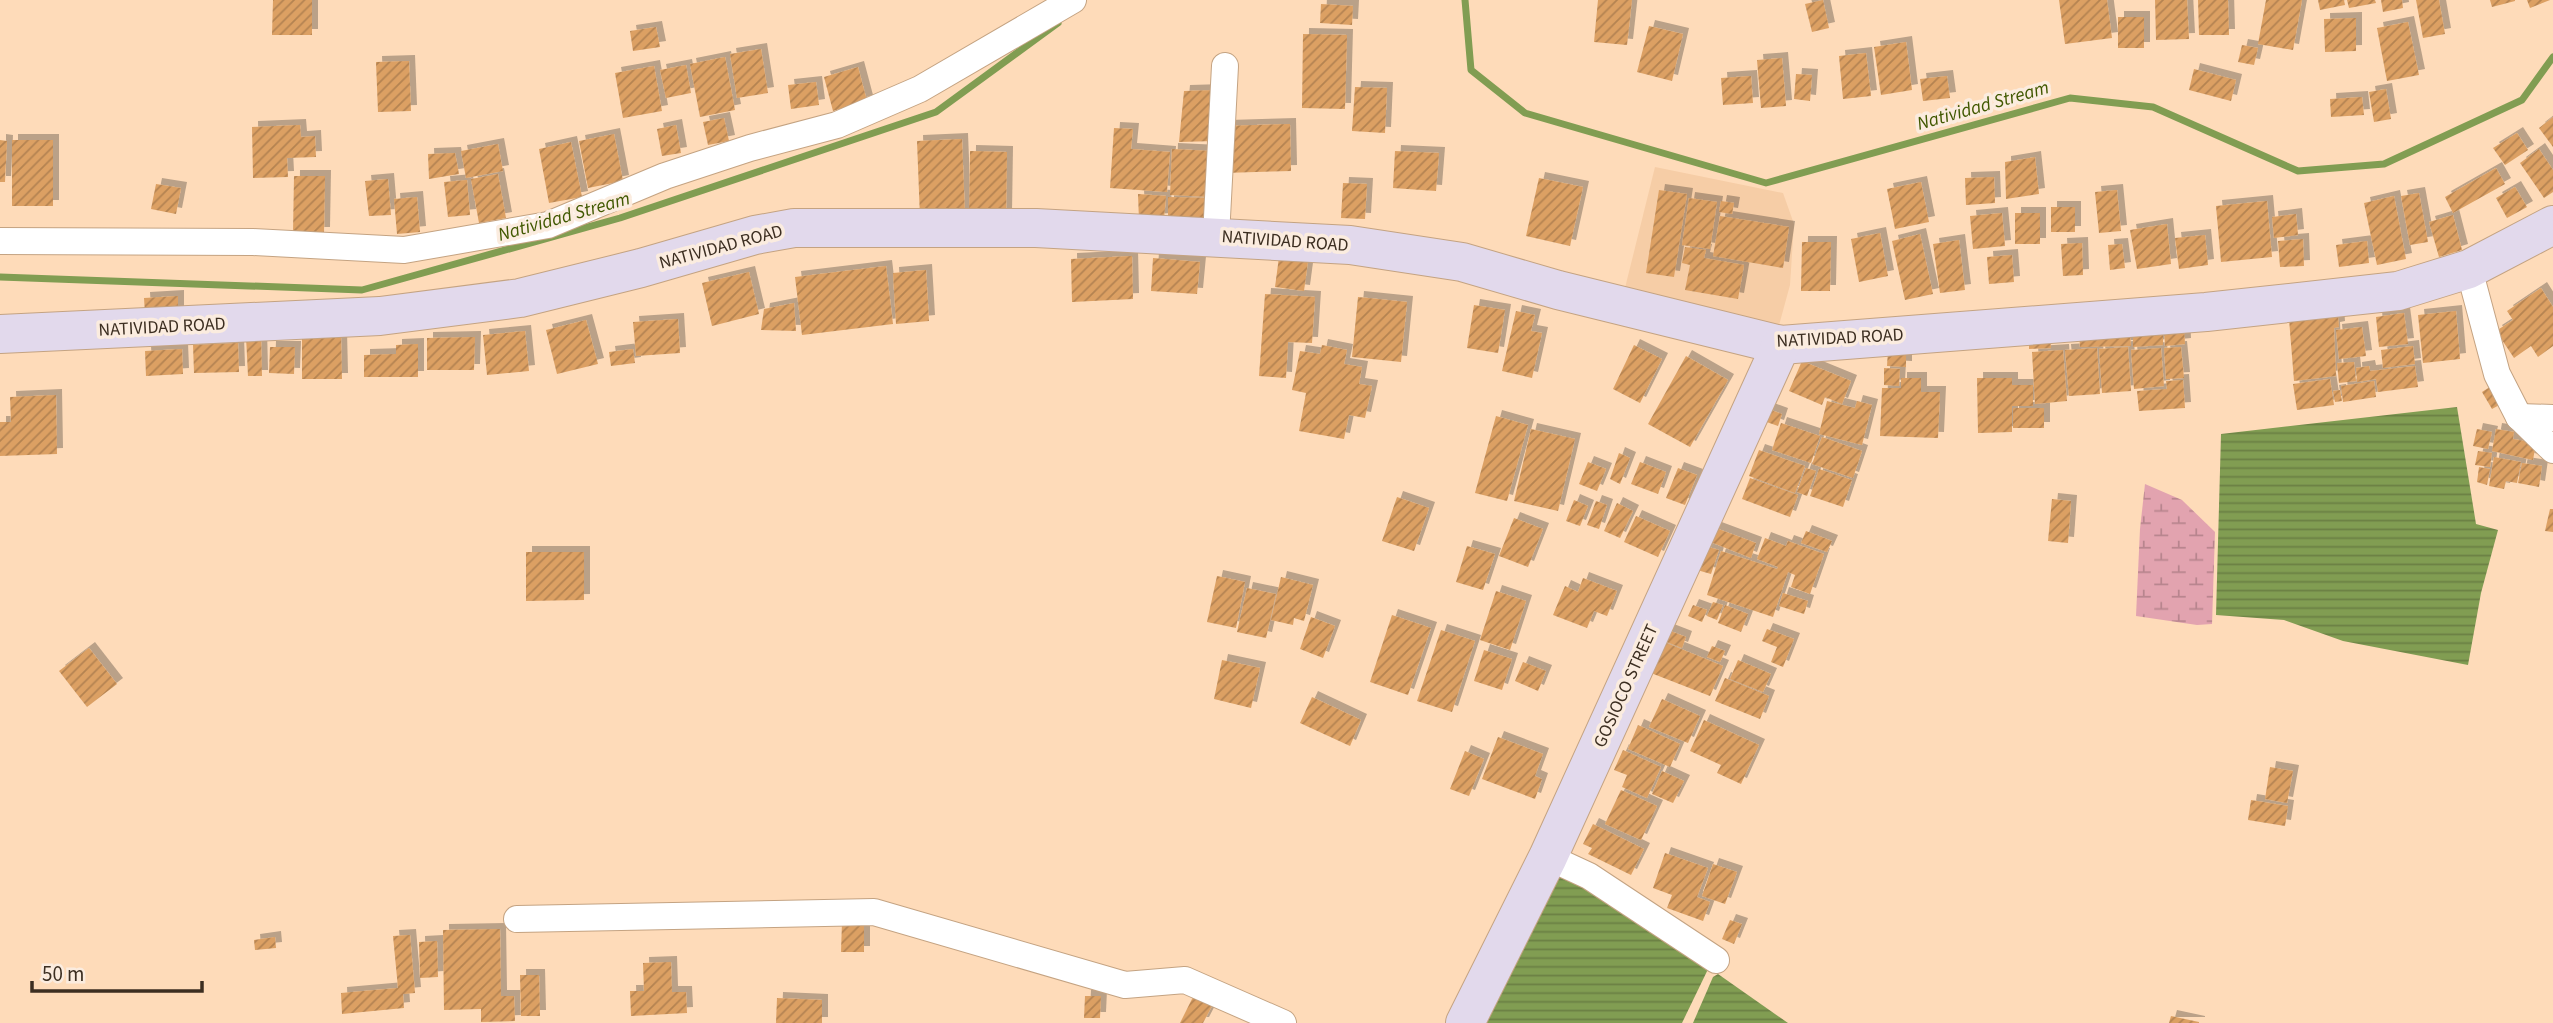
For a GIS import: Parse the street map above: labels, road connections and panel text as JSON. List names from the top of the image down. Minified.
{"streets":{"street":["NATIVIDAD ROAD","GOSIOCO STREET"]},"crossings":[["NATIVIDAD ROAD","GOSIOCO STREET"]],"water":["Natividad Stream"],"scale_bar":"50 m"}
